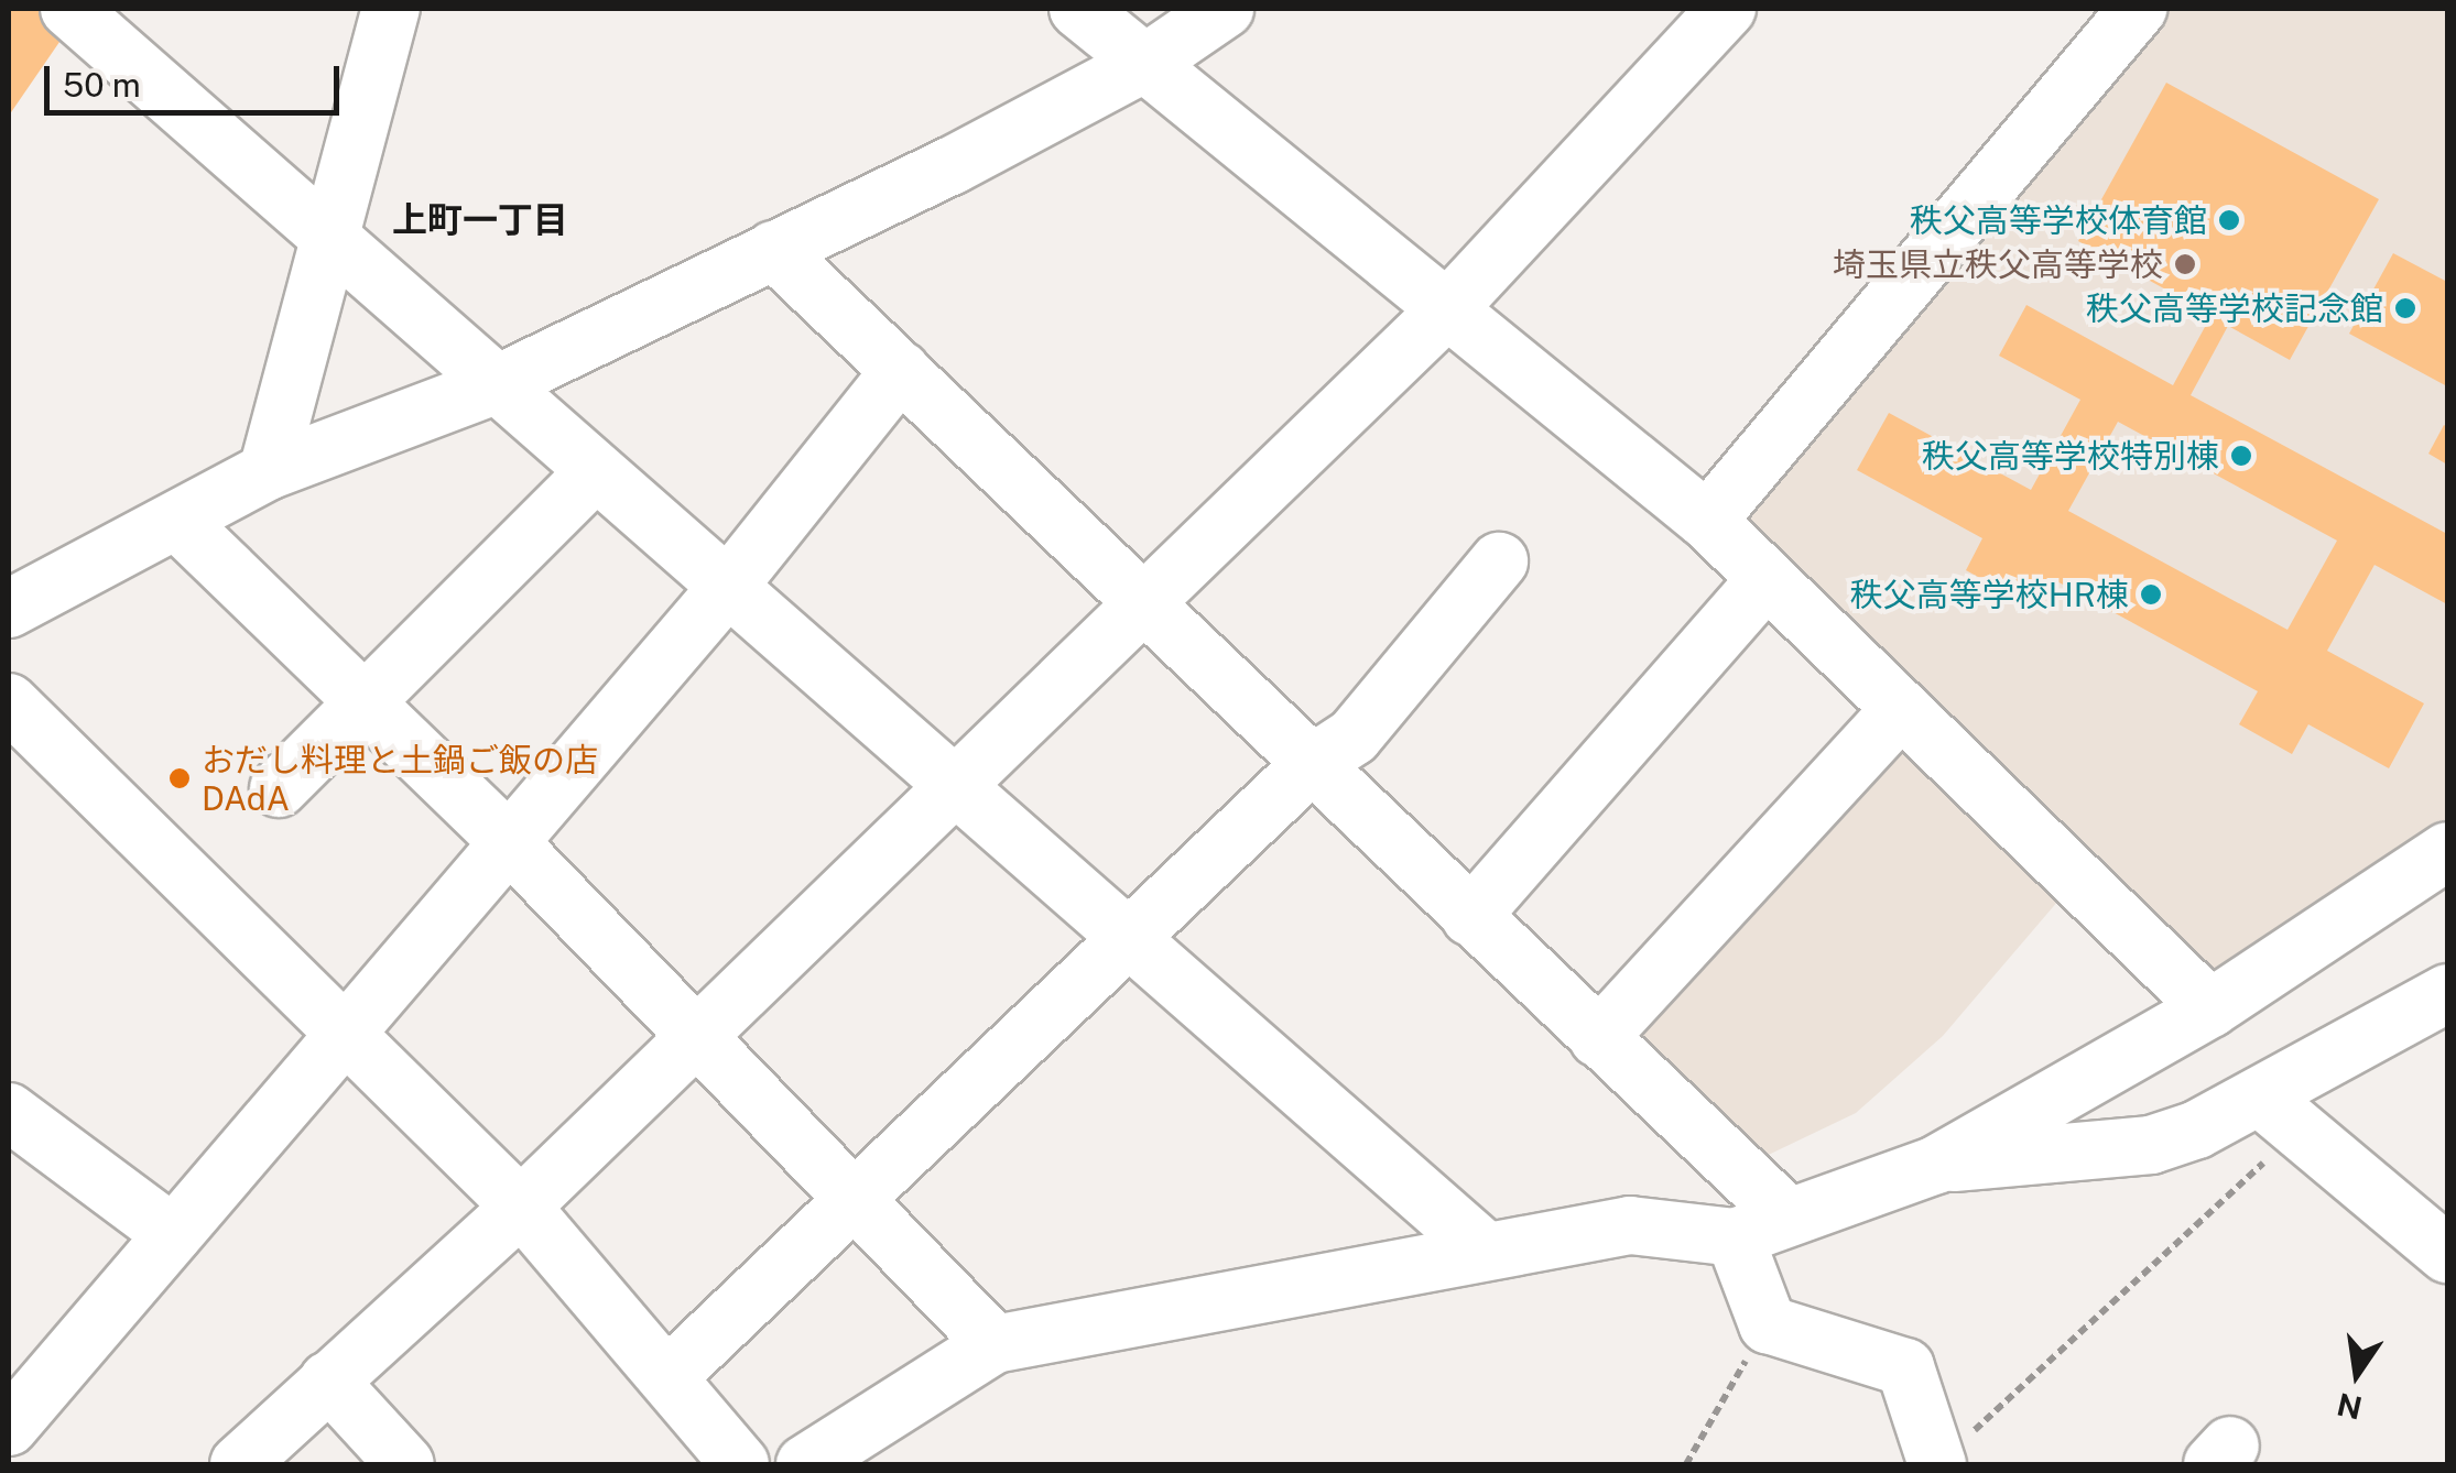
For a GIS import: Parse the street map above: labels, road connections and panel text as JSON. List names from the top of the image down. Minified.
{"districts":["上町一丁目"],"places":["秩父高等学校体育館","埼玉県立秩父高等学校","秩父高等学校記念館","秩父高等学校特別棟","秩父高等学校HR棟","おだし料理と土鍋ご飯の店 DAdA"],"scale_bar":"50 m","north":"bottom"}
